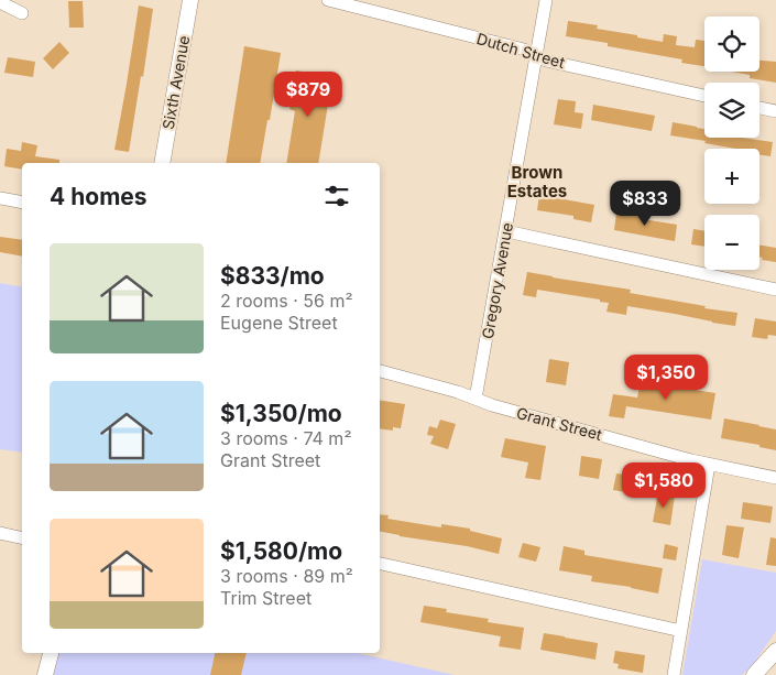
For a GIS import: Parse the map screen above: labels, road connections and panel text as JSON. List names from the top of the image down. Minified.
{"streets":{"street":["Dutch Street","Sixth Avenue","Gregory Avenue","Grant Street"]},"crossings":[["Dutch Street","Gregory Avenue"],["Gregory Avenue","Grant Street"]],"districts":["Brown Estates"],"page":{"map_buttons":["+","−"],"price":["$879","$833","$1,350","$1,580"],"heading":"4 homes","list":[{"name":"$833/mo","note":"2 rooms · 56 m² · Eugene Street"},{"name":"$1,350/mo","note":"3 rooms · 74 m² · Grant Street"},{"name":"$1,580/mo","note":"3 rooms · 89 m² · Trim Street"}]}}
